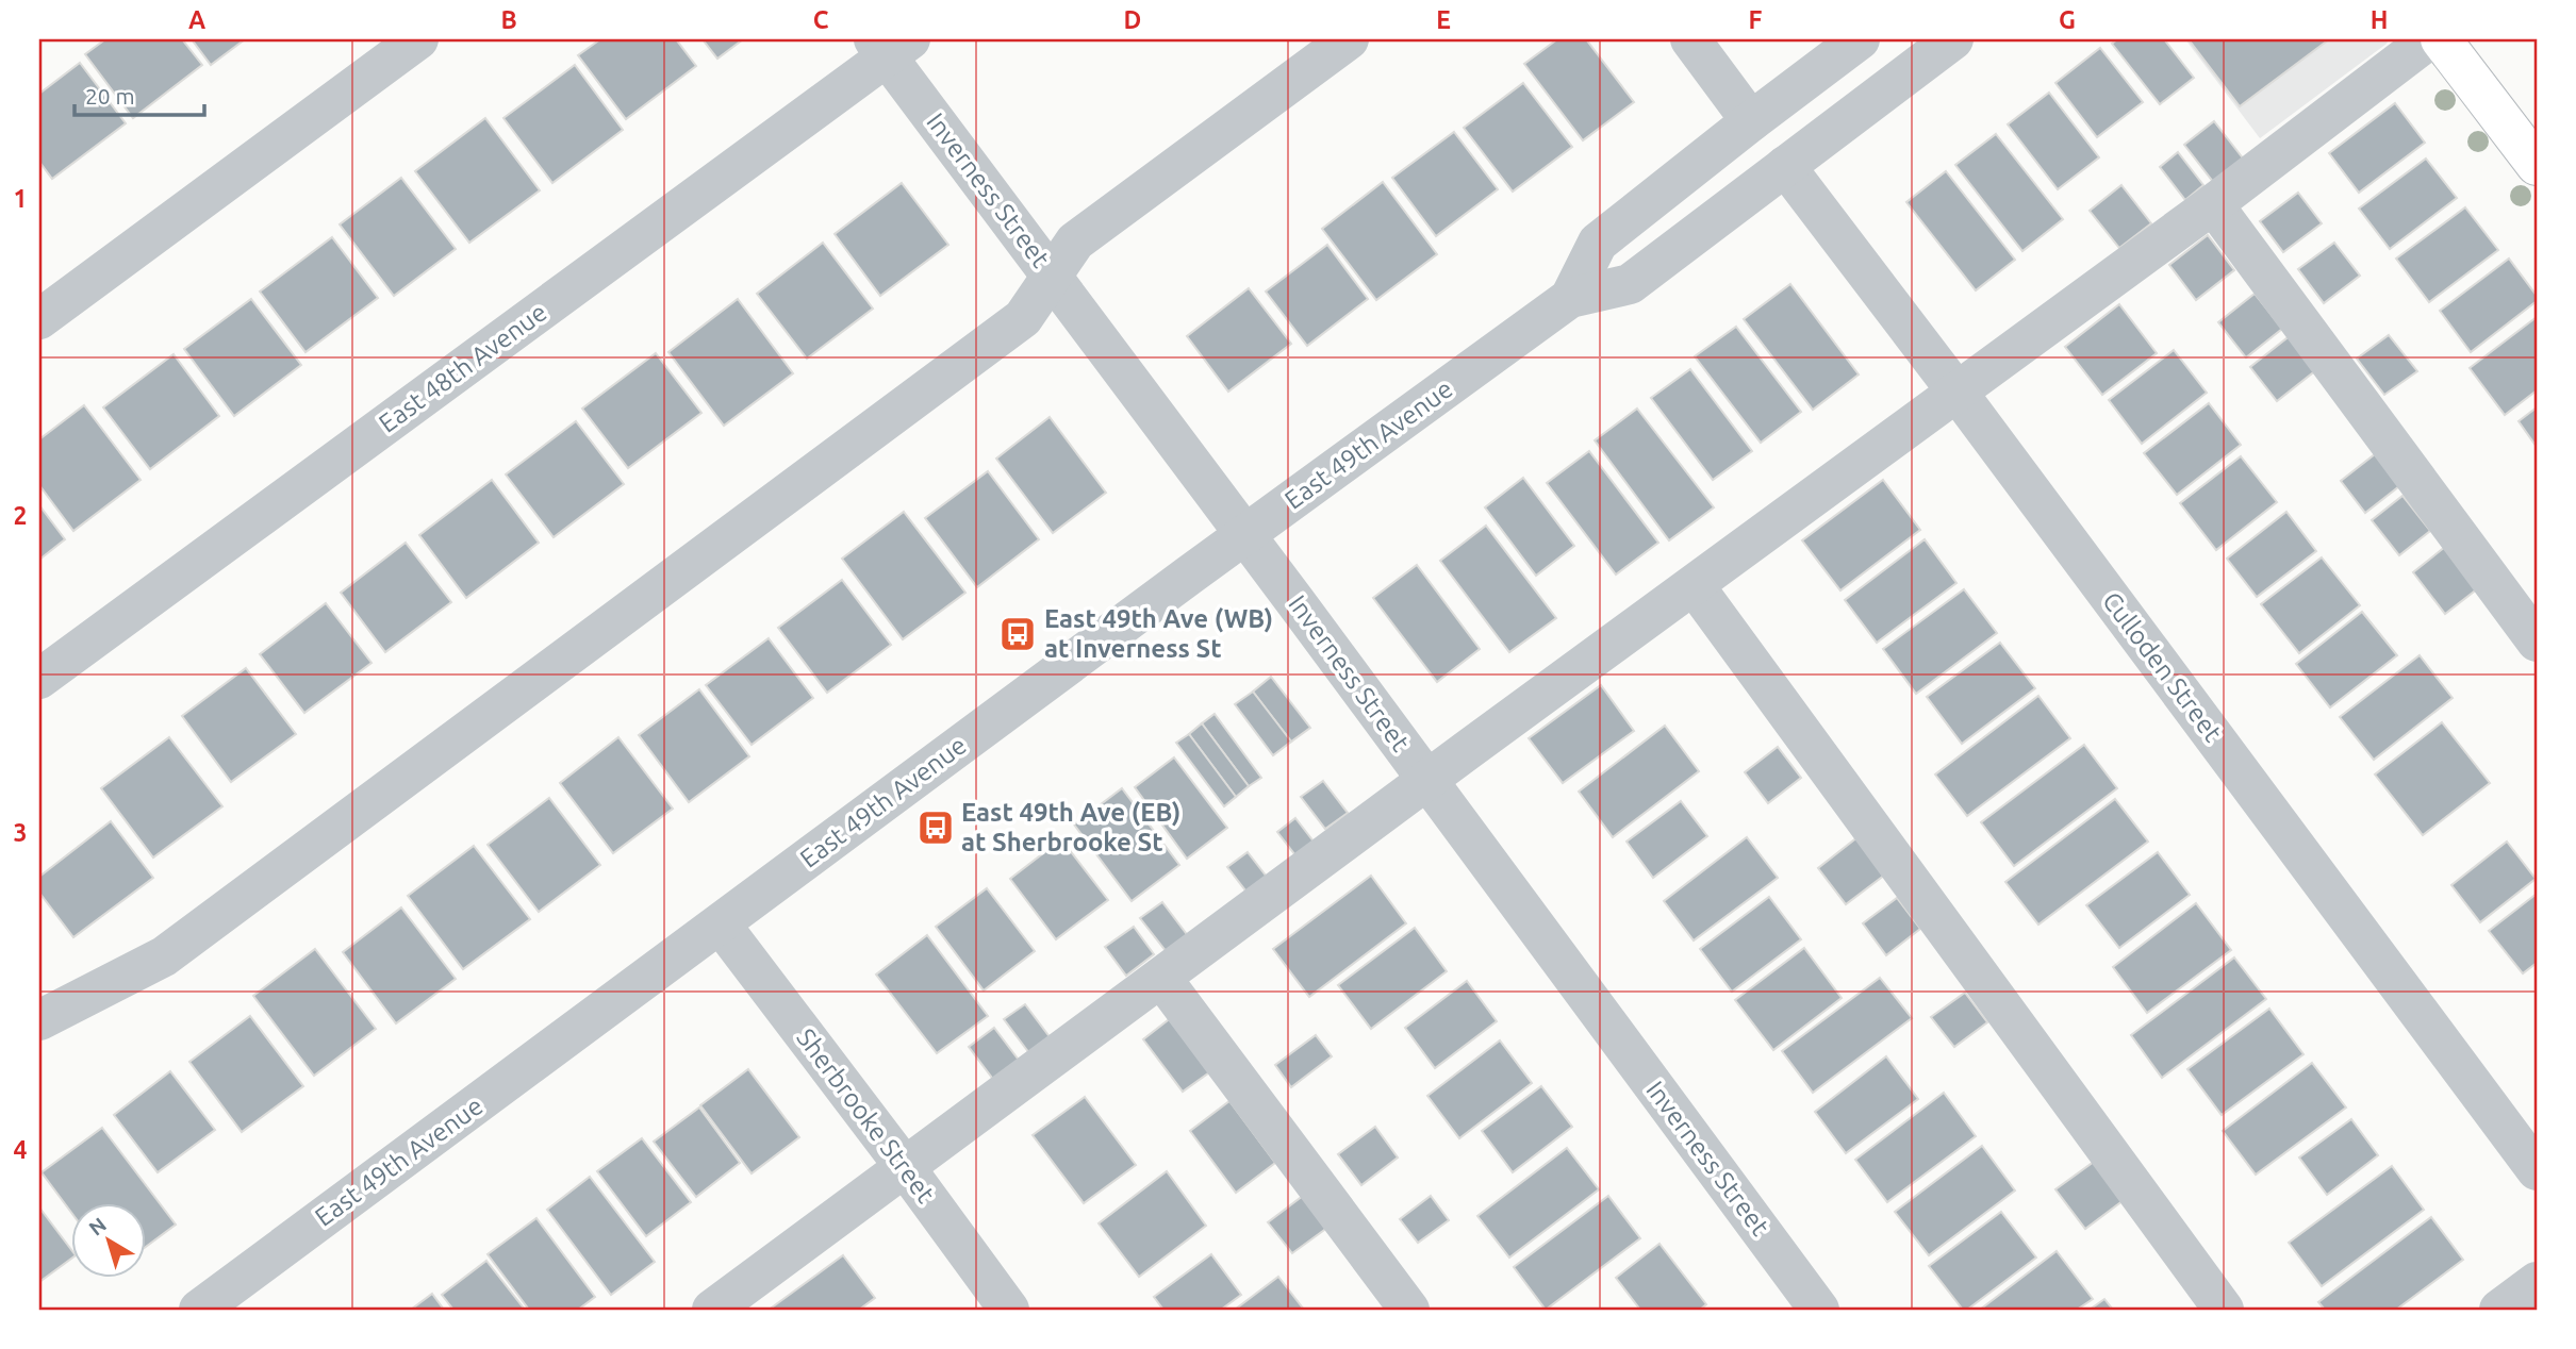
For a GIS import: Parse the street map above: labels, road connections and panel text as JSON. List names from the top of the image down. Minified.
{"streets":{"street":["Inverness Street","East 48th Avenue","East 49th Avenue","Culloden Street","Sherbrooke Street"]},"crossings":[["Inverness Street","East 48th Avenue"],["Inverness Street","East 49th Avenue"],["East 49th Avenue","Culloden Street"],["East 49th Avenue","Sherbrooke Street"]],"places":{"bus stop":["East 49th Ave (WB) at Inverness St","East 49th Ave (EB) at Sherbrooke St"]},"scale_bar":"20 m","north":"top left","grid":{"columns":["A","B","C","D","E","F","G","H"],"rows":["1","2","3","4"]}}
